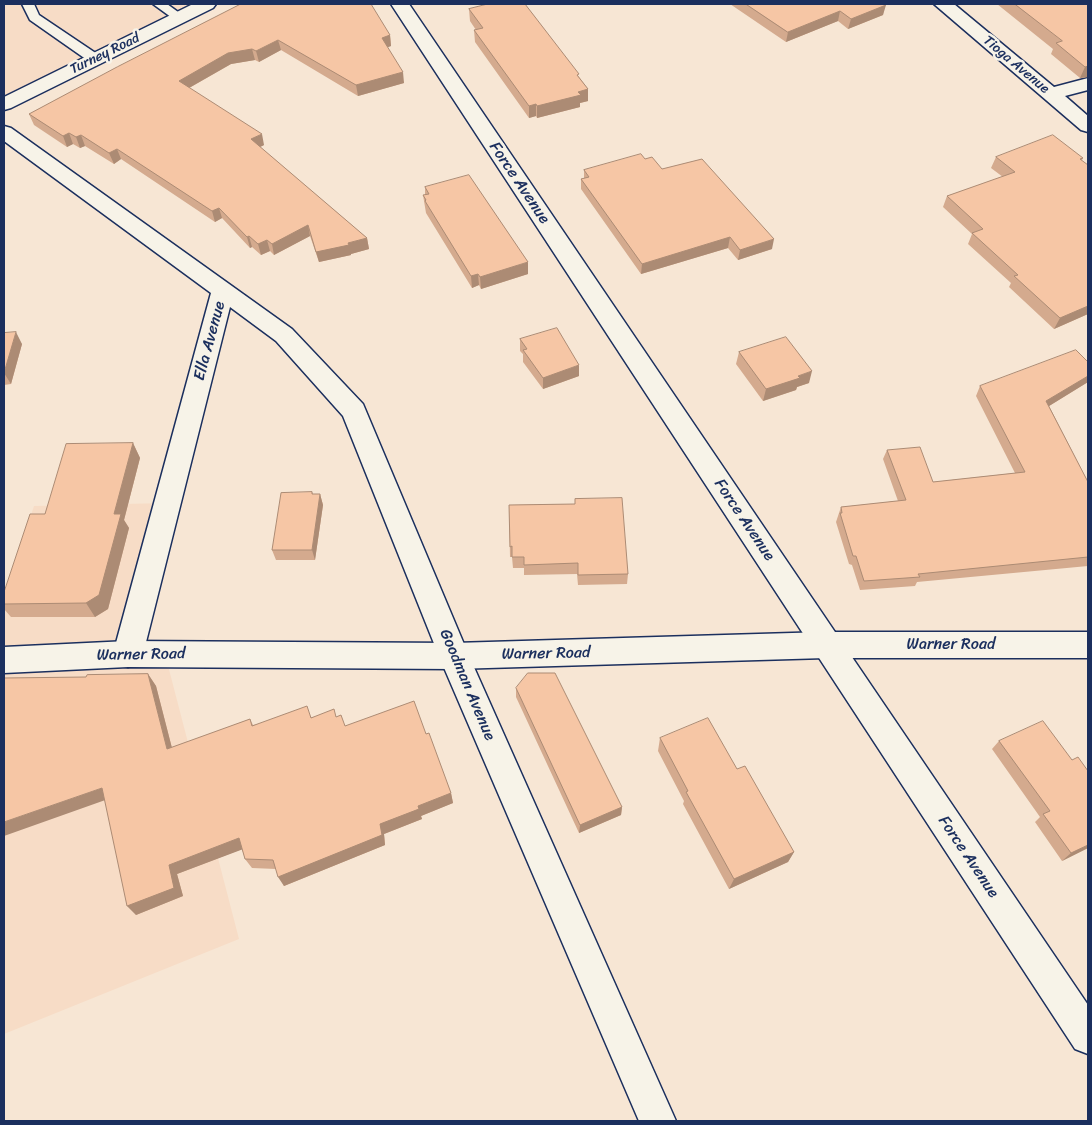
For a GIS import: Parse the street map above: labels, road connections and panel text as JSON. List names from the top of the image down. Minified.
{"streets":{"street":["Turney Road","Tioga Avenue","Force Avenue","Ella Avenue","Warner Road","Goodman Avenue"]},"crossings":[["Force Avenue","Warner Road"],["Ella Avenue","Warner Road"],["Ella Avenue","Goodman Avenue"],["Warner Road","Goodman Avenue"]]}
